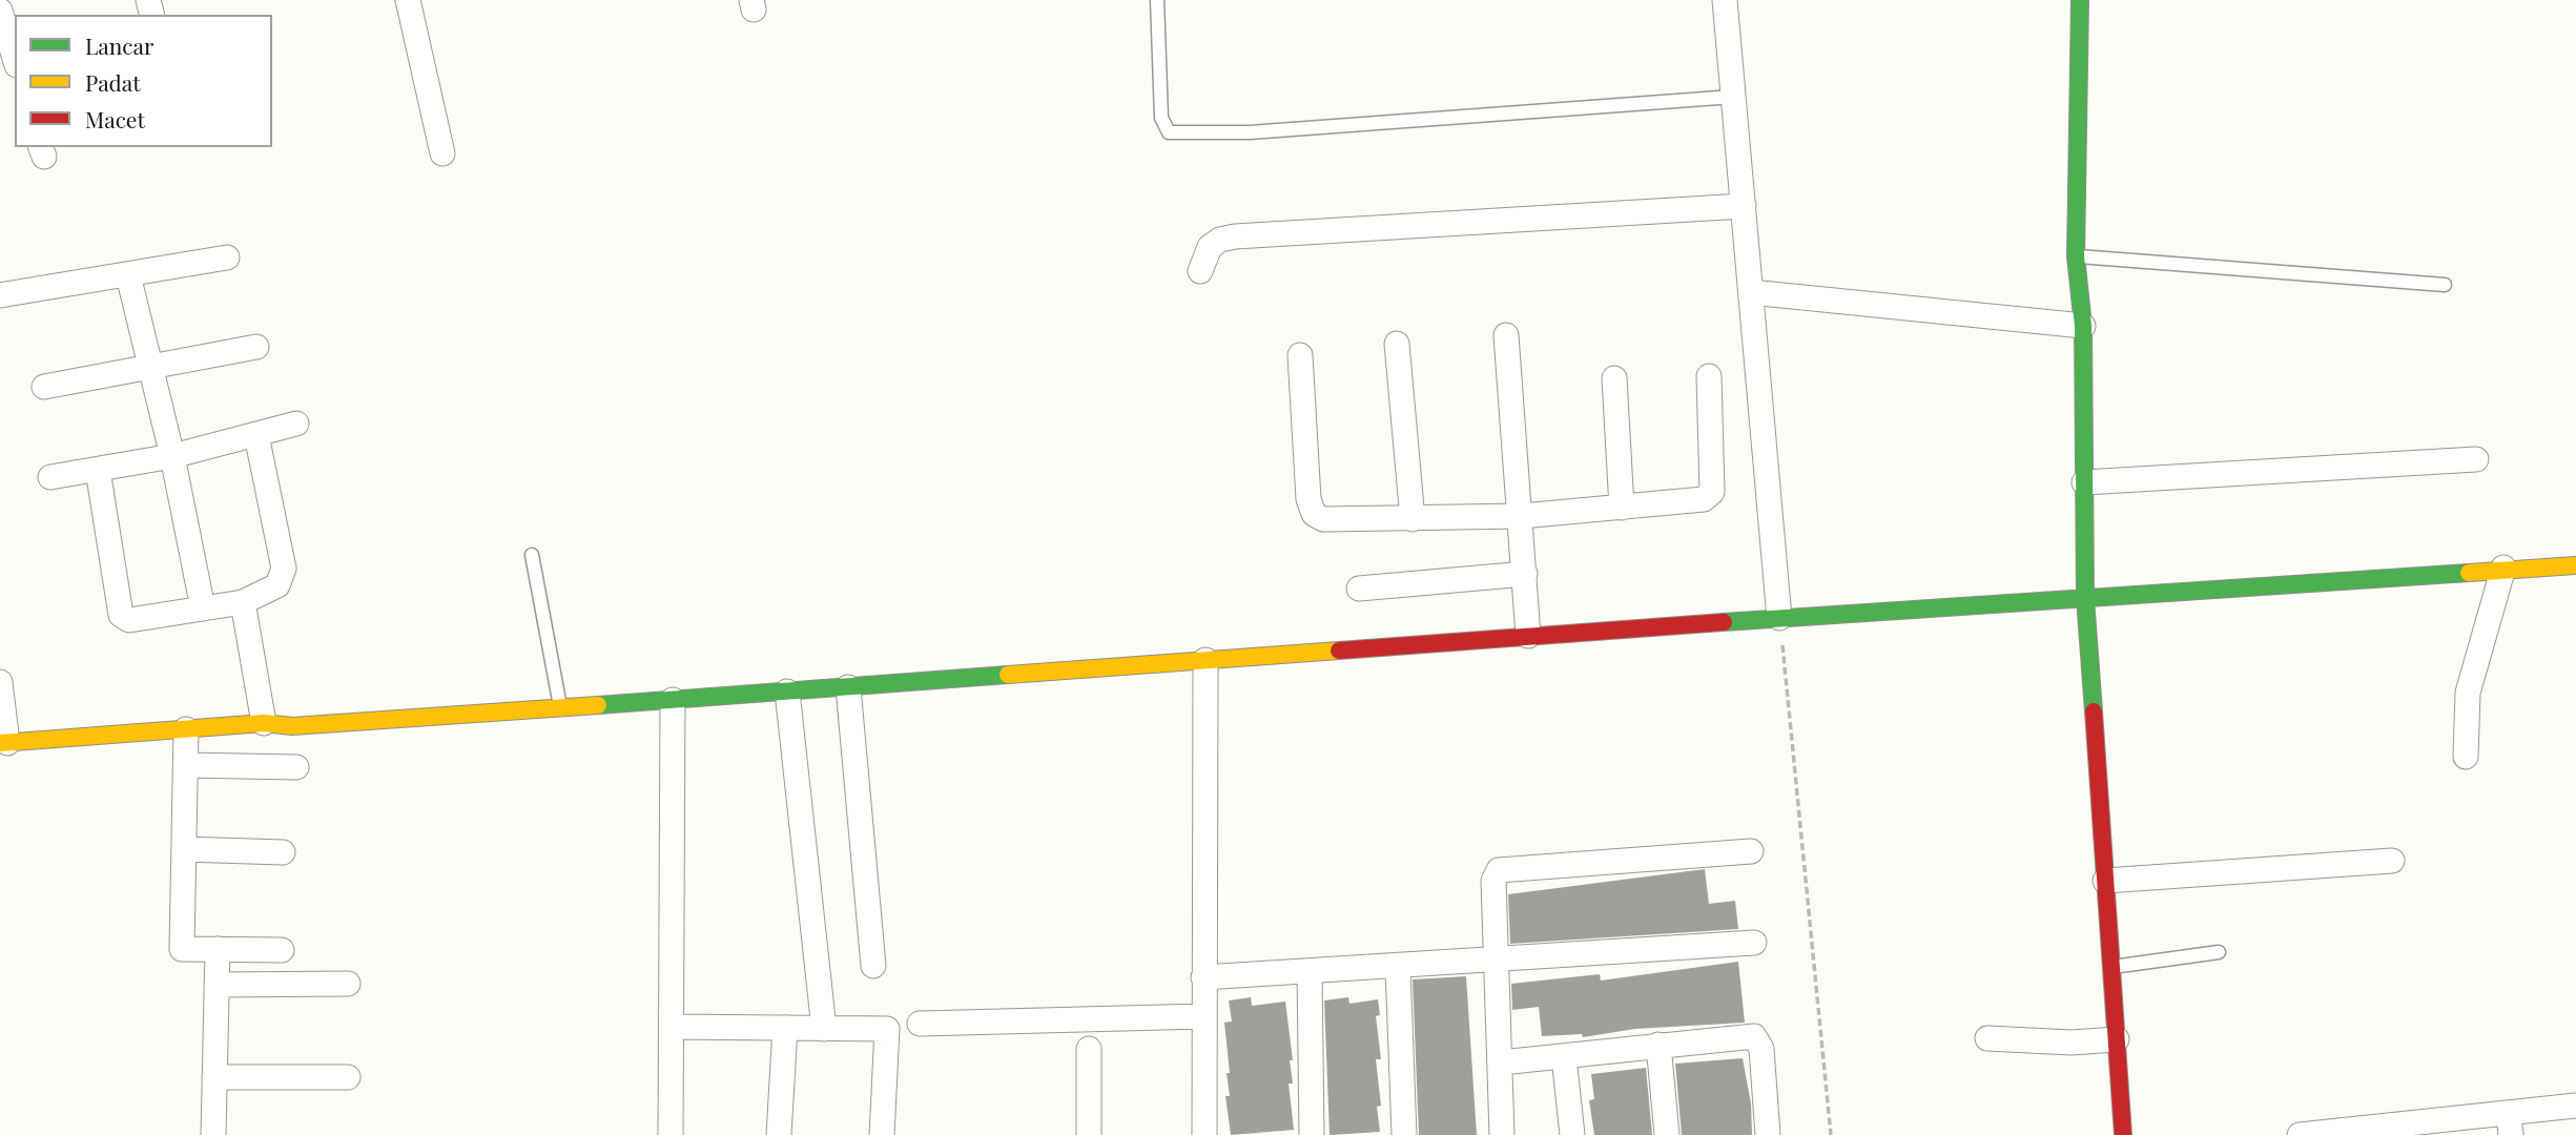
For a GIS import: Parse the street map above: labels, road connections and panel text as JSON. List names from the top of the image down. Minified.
{"legend":["Lancar","Padat","Macet"]}
